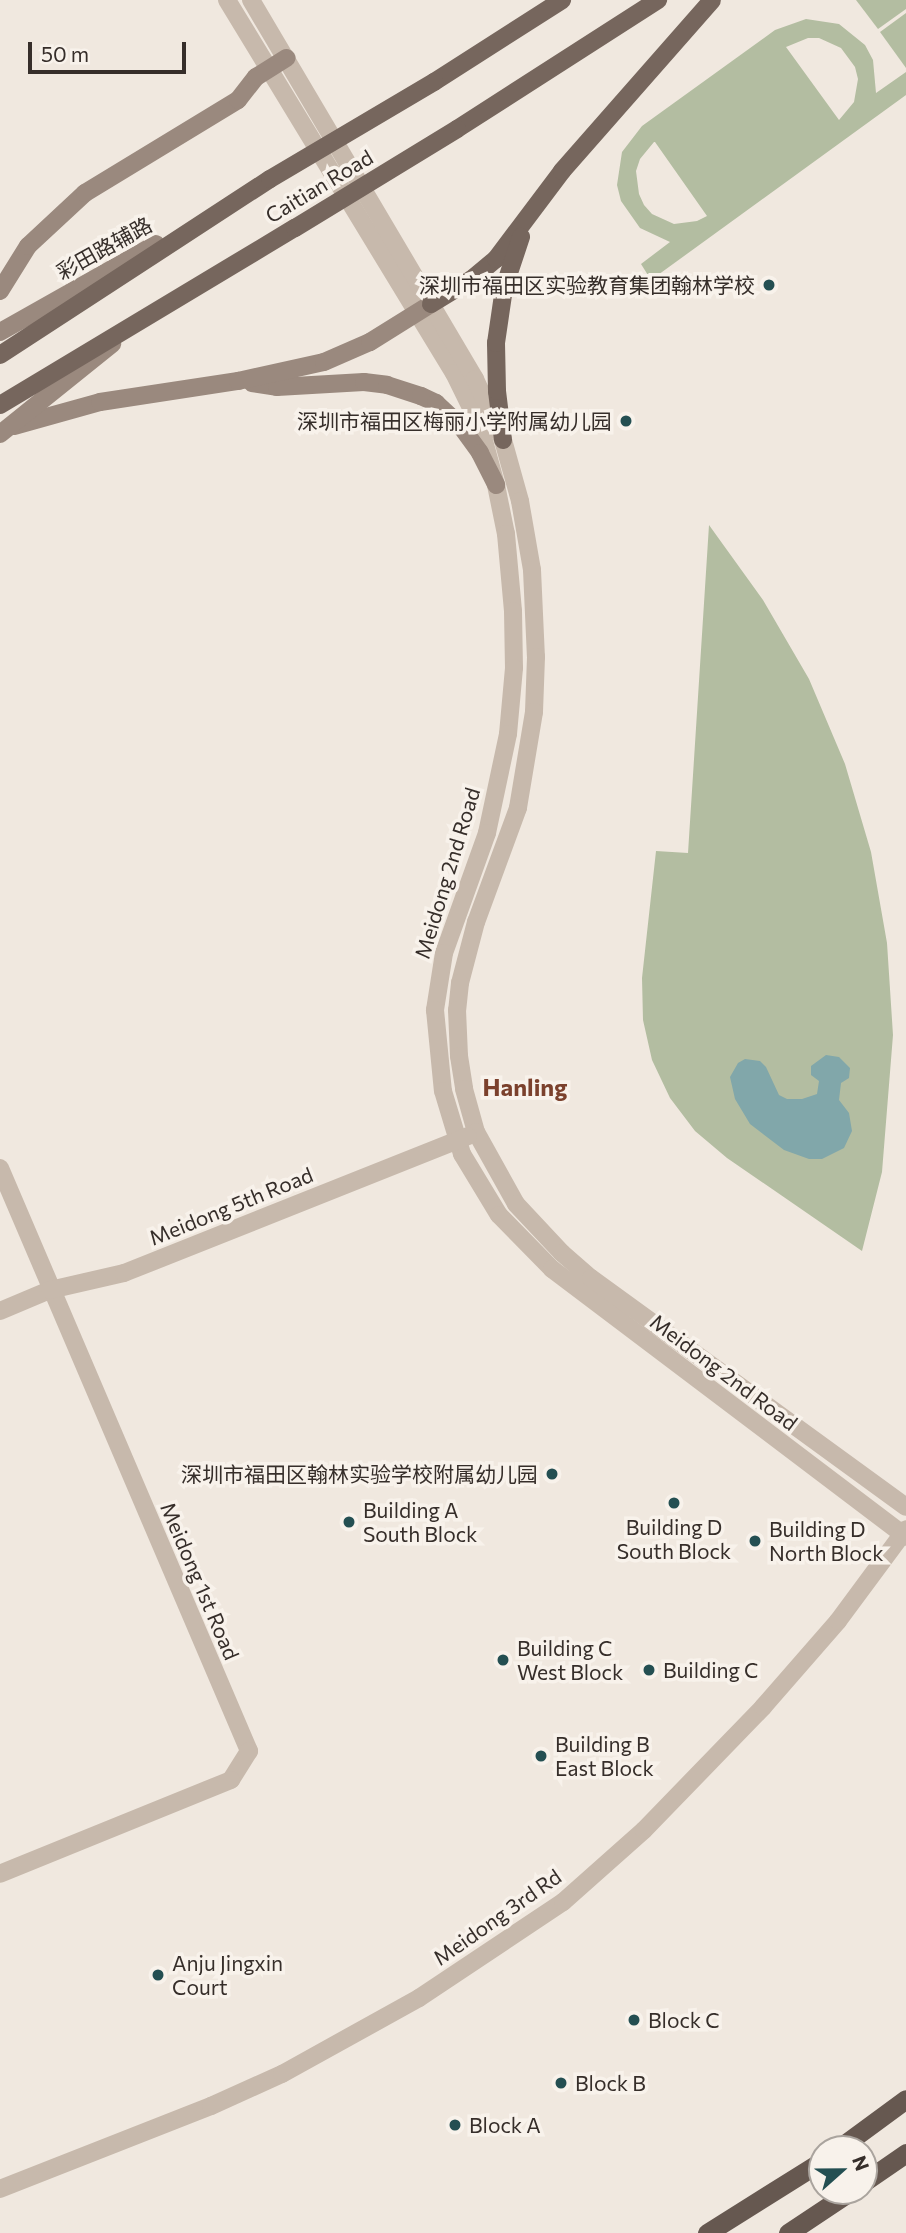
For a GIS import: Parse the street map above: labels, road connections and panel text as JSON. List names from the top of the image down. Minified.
{"streets":{"main road":["Caitian Road","彩田路辅路"],"street":["Meidong 2nd Road","Meidong 5th Road","Meidong 1st Road","Meidong 3rd Rd"]},"crossings":[["Caitian Road","彩田路辅路"],["Meidong 2nd Road","Meidong 5th Road"],["Meidong 2nd Road","Meidong 3rd Rd"],["Meidong 5th Road","Meidong 1st Road"]],"districts":["Hanling"],"places":["深圳市福田区实验教育集团翰林学校","深圳市福田区梅丽小学附属幼儿园","深圳市福田区翰林实验学校附属幼儿园","Building D South Block","Building A South Block","Building D North Block","Building C West Block","Building C","Building B East Block","Anju Jingxin Court","Block C","Block B","Block A"],"scale_bar":"50 m","north":"right"}
